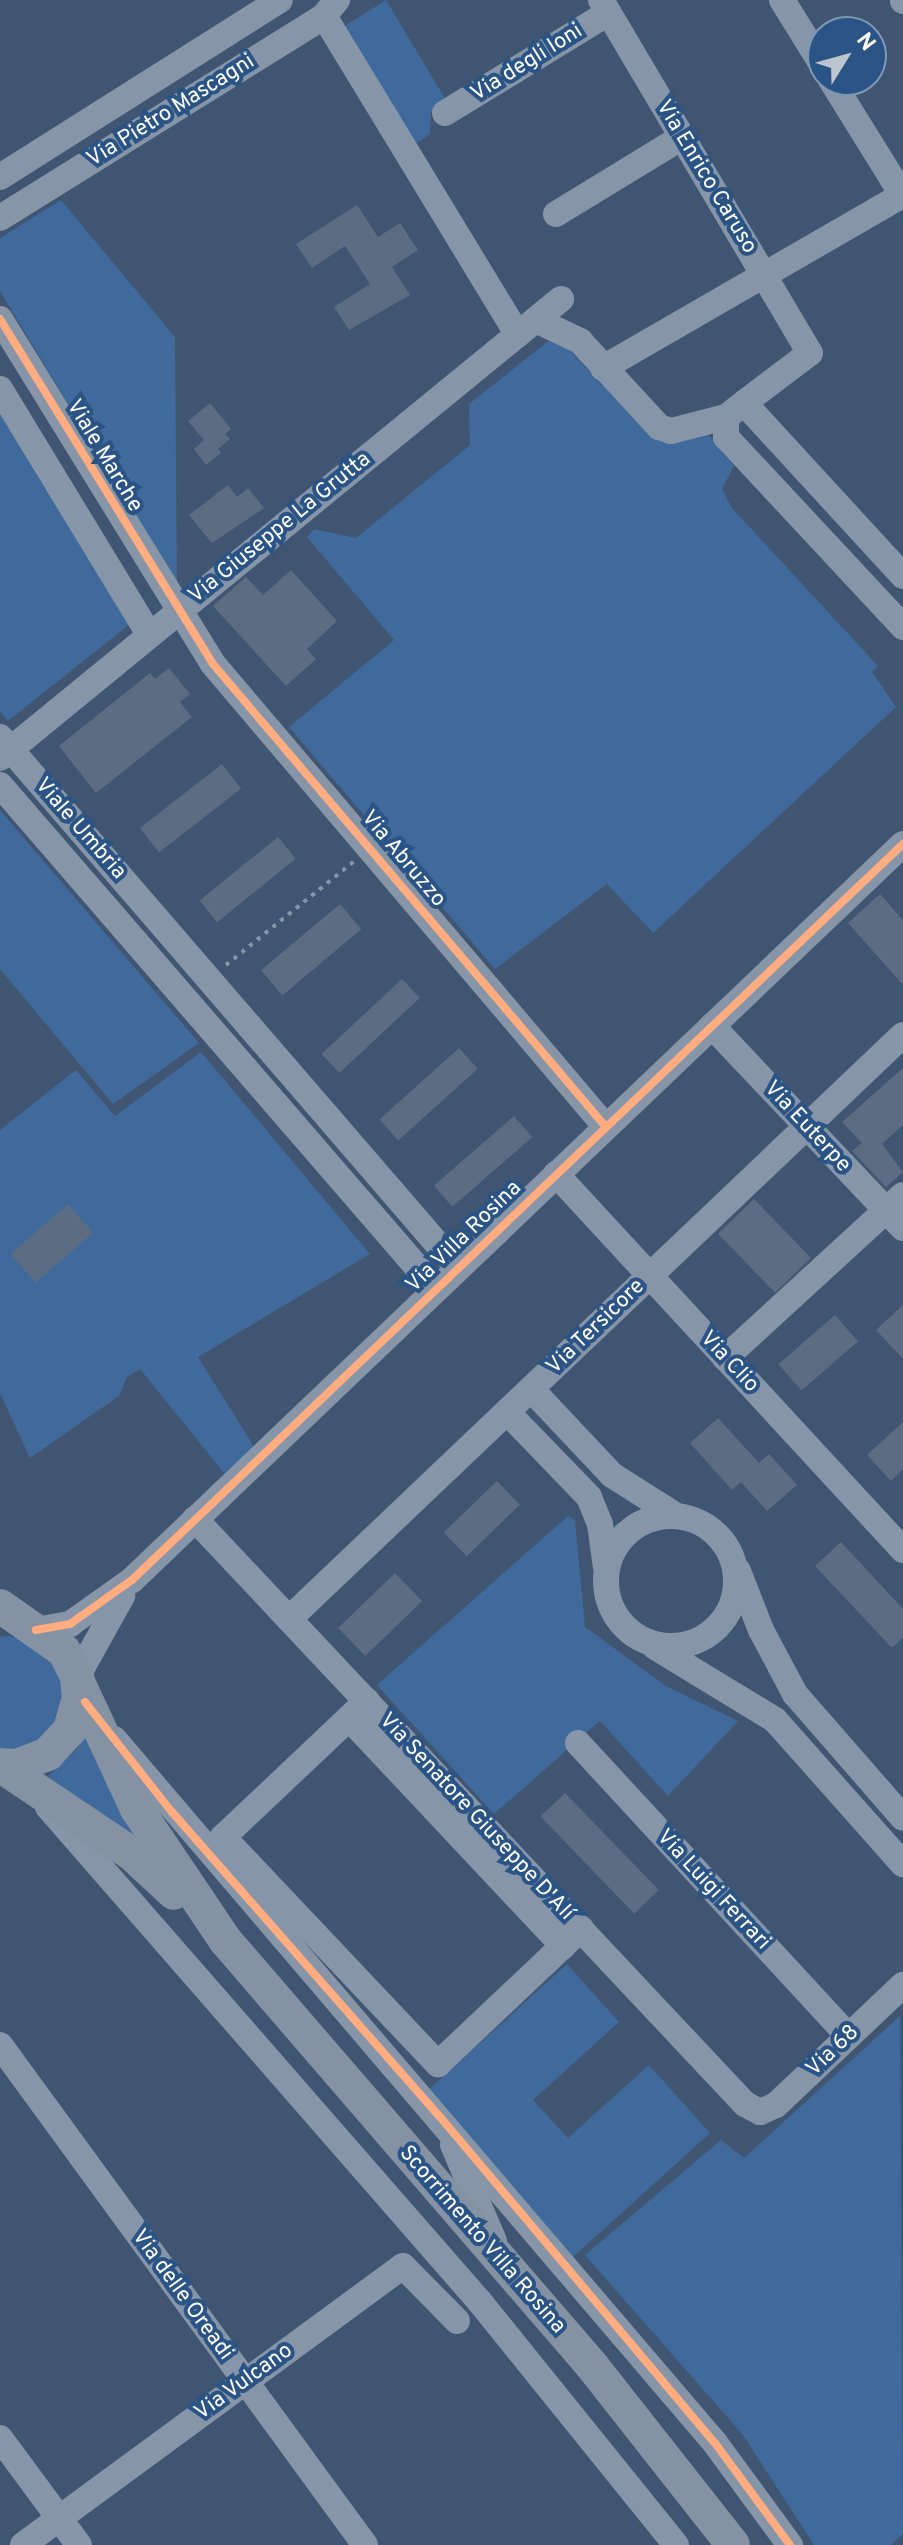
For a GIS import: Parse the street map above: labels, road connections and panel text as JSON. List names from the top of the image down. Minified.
{"streets":{"main road":["Scorrimento Villa Rosina"],"street":["Via degli Ioni","Via Pietro Mascagni","Via Enrico Caruso","Viale Marche","Via Giuseppe La Grutta","Viale Umbria","Via Abruzzo","Via Euterpe","Via Villa Rosina","Via Tersicore","Via Clio","Via Senatore Giuseppe D'Alí","Via Luigi Ferrari","Via 68","Via delle Oreadi","Via Vulcano"]},"crossings":[["Via degli Ioni","Via Enrico Caruso"],["Viale Marche","Via Giuseppe La Grutta"],["Viale Marche","Via Abruzzo"],["Via Giuseppe La Grutta","Viale Umbria"],["Via Giuseppe La Grutta","Via Abruzzo"],["Viale Umbria","Via Villa Rosina"],["Via Abruzzo","Via Villa Rosina"],["Via Euterpe","Via Villa Rosina"],["Via Euterpe","Via Tersicore"],["Via Villa Rosina","Via Clio"],["Via Villa Rosina","Via Senatore Giuseppe D'Alí"],["Via Villa Rosina","Scorrimento Villa Rosina"],["Via Tersicore","Via Clio"],["Via Tersicore","Via Senatore Giuseppe D'Alí"],["Via Senatore Giuseppe D'Alí","Via 68"],["Via Luigi Ferrari","Via 68"],["Via delle Oreadi","Via Vulcano"]],"north":"top right"}
